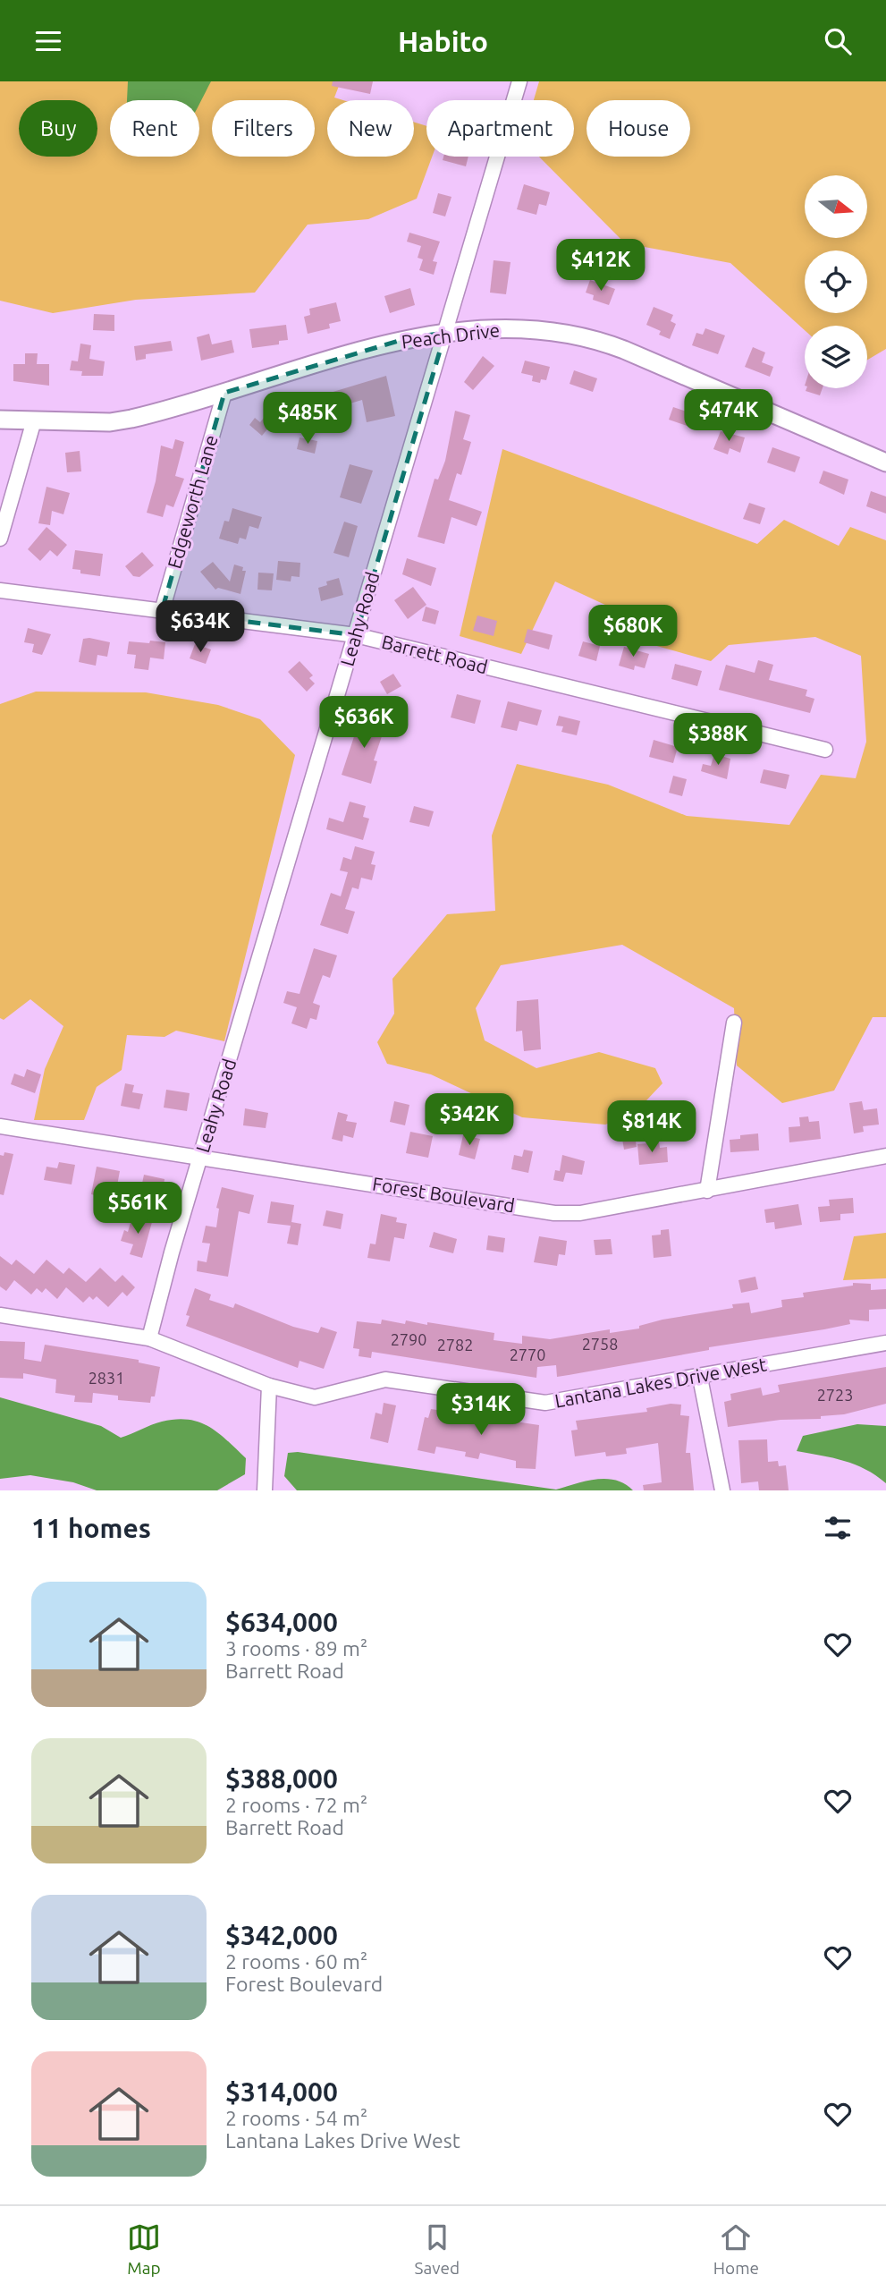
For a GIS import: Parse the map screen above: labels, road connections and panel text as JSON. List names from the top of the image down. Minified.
{"streets":{"main road":["Peach Drive"],"street":["Edgeworth Lane","Leahy Road","Barrett Road","Forest Boulevard","Lantana Lakes Drive West"]},"crossings":[["Peach Drive","Edgeworth Lane"],["Peach Drive","Leahy Road"],["Edgeworth Lane","Barrett Road"],["Leahy Road","Barrett Road"],["Leahy Road","Forest Boulevard"],["Leahy Road","Lantana Lakes Drive West"]],"house_numbers":["2790","2758","2782","2770","2831","2723"],"north":"right","page":{"header":"Habito","chip":["Buy","Rent","Filters","New","Apartment","House"],"price":["$412K","$474K","$485K","$634K","$680K","$636K","$388K","$342K","$814K","$561K","$314K"],"heading":"11 homes","list":[{"name":"$634,000","note":"3 rooms · 89 m² · Barrett Road"},{"name":"$388,000","note":"2 rooms · 72 m² · Barrett Road"},{"name":"$342,000","note":"2 rooms · 60 m² · Forest Boulevard"},{"name":"$314,000","note":"2 rooms · 54 m² · Lantana Lakes Drive West"}],"tabs":["Map","Saved","Home"]}}
